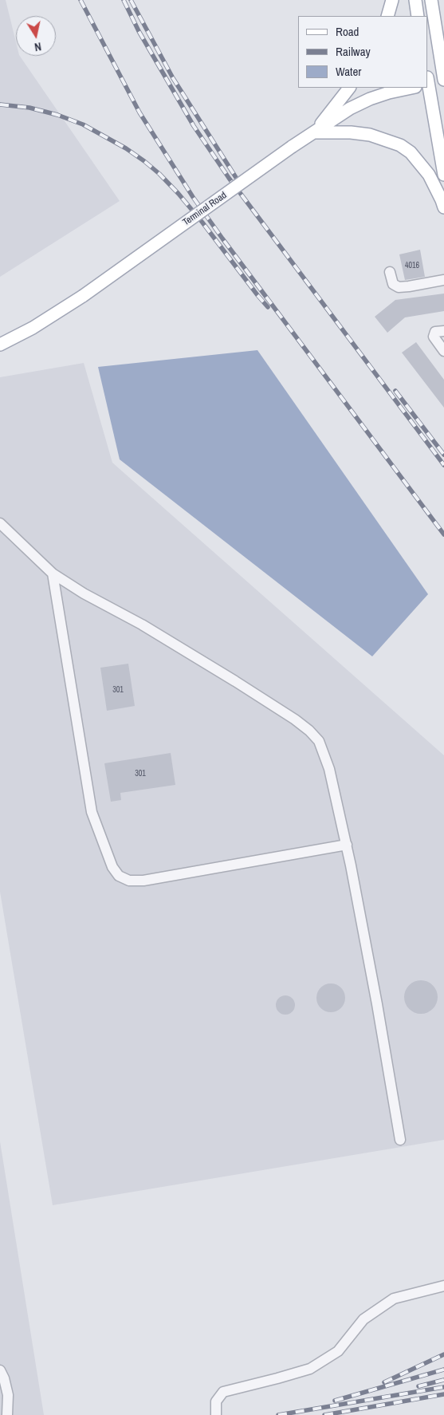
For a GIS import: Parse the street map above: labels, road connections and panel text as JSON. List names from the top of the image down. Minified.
{"streets":{"main road":["Terminal Road"]},"house_numbers":["4016","301","301"],"legend":["Road","Railway","Water"],"north":"bottom"}
